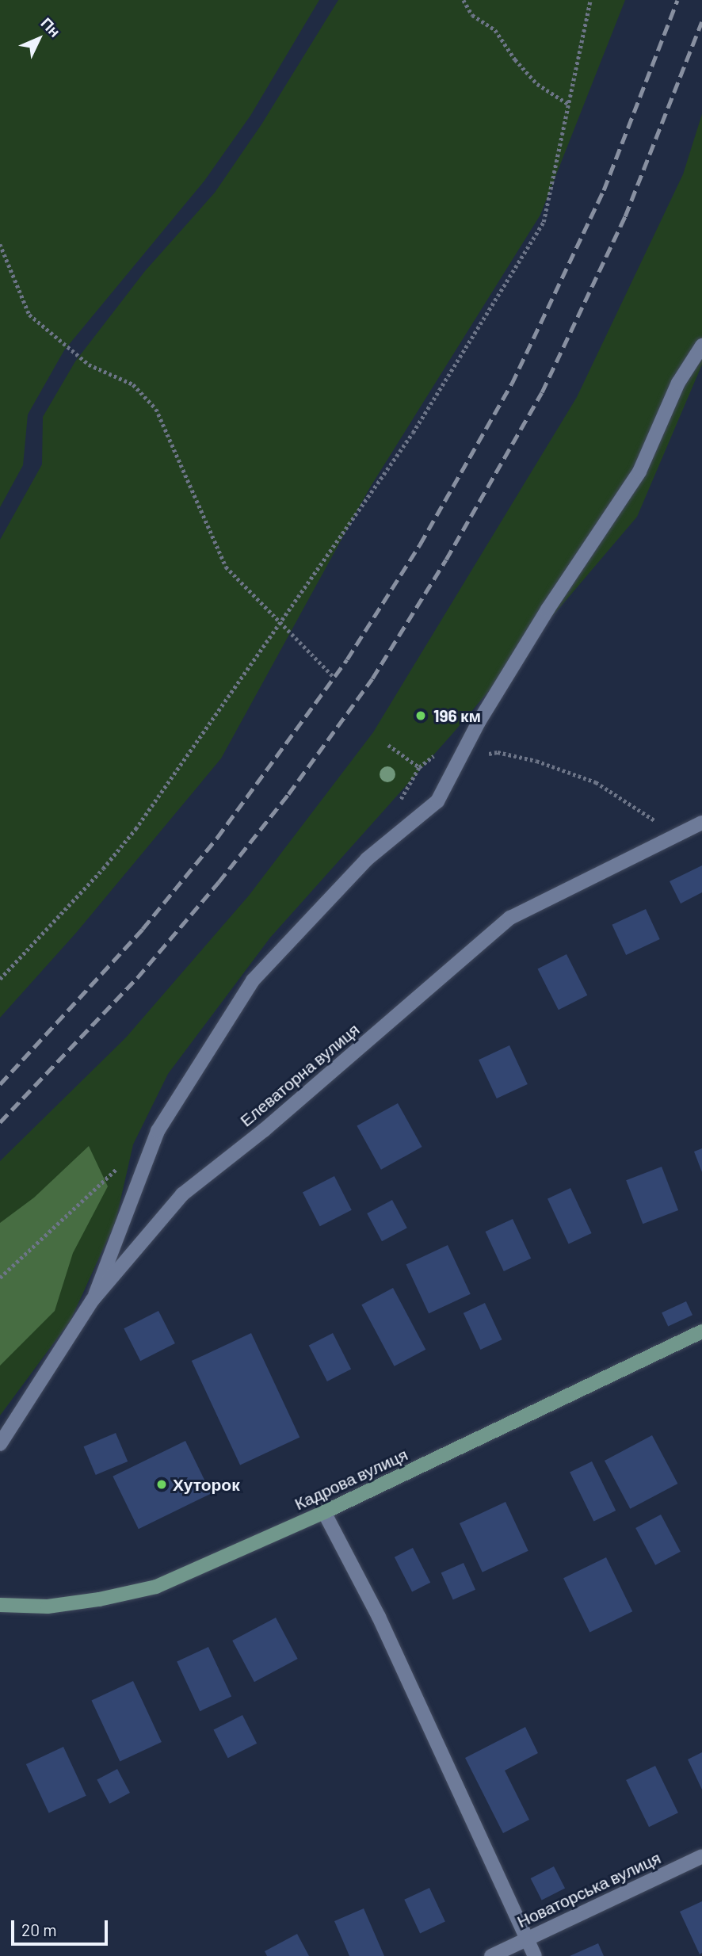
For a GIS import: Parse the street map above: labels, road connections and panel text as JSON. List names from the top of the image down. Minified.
{"streets":{"street":["Елеваторна вулиця","Кадрова вулиця","Новаторська вулиця"]},"places":["196 км","Хуторок"],"scale_bar":"20 m","north":"top right"}
